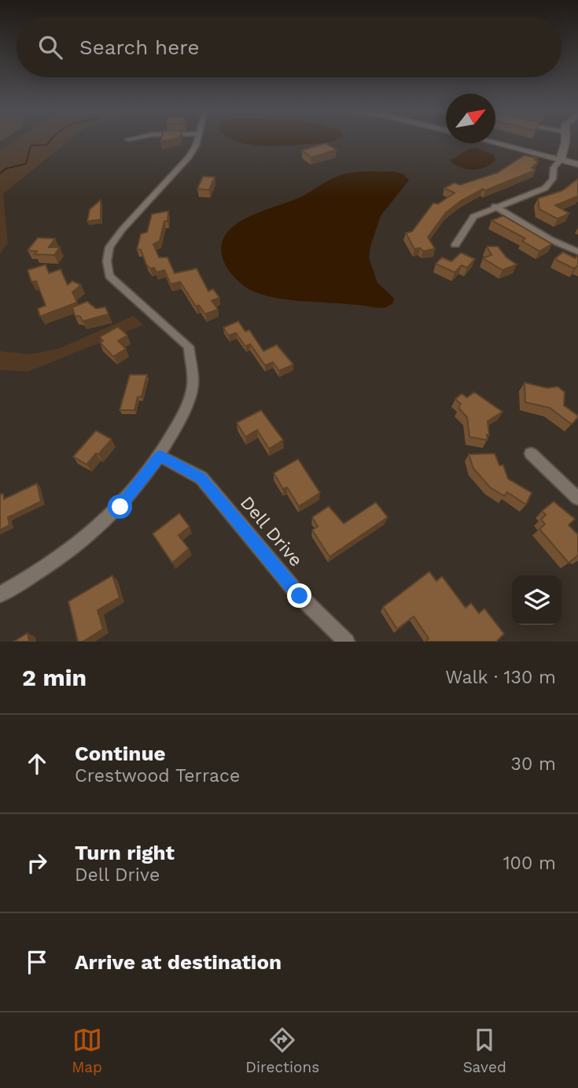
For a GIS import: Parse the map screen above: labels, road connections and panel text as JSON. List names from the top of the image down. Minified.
{"streets":{"street":["Dell Drive"]},"north":"top right","page":{"search":"Search here","heading":["2 min","Walk · 130 m"],"list":[["Continue","Crestwood Terrace","30 m"],["Turn right","Dell Drive","100 m"],"Arrive at destination"],"nav":["Map","Directions","Saved"]}}
